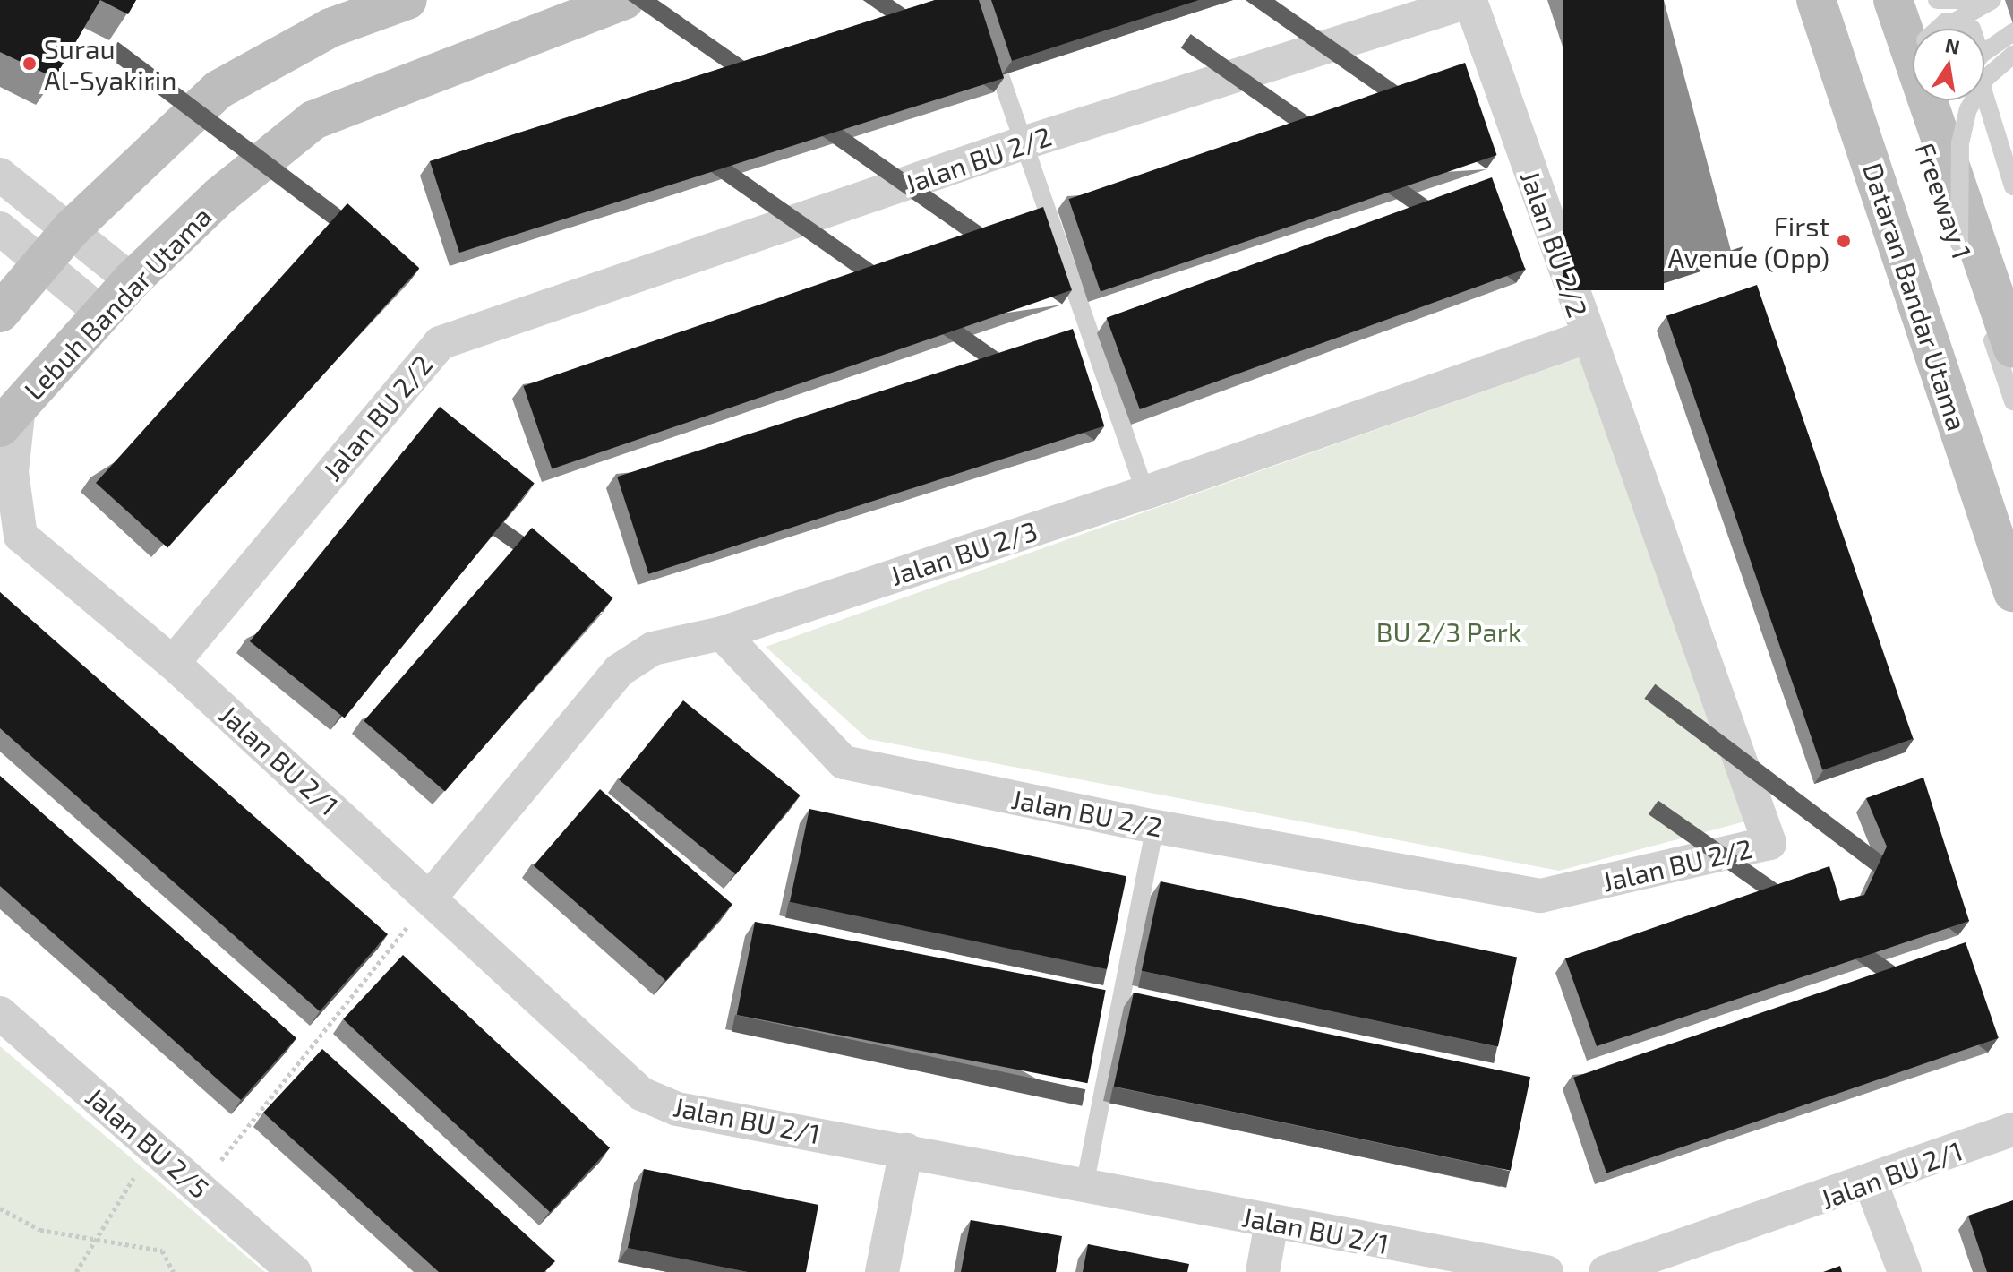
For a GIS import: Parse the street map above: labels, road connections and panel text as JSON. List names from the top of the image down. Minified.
{"streets":{"main road":["Dataran Bandar Utama","Lebuh Bandar Utama"],"street":["Jalan BU 2/2","Jalan BU 2/3","Jalan BU 2/1","Jalan BU 2/5"],"lane":["Freeway 1"]},"crossings":[["Jalan BU 2/2","Jalan BU 2/3"],["Jalan BU 2/2","Jalan BU 2/1"],["Lebuh Bandar Utama","Jalan BU 2/1"],["Jalan BU 2/3","Jalan BU 2/1"]],"parks":["BU 2/3 Park"],"places":["Surau Al-Syakirin","First Avenue (Opp)"],"north":"top"}
